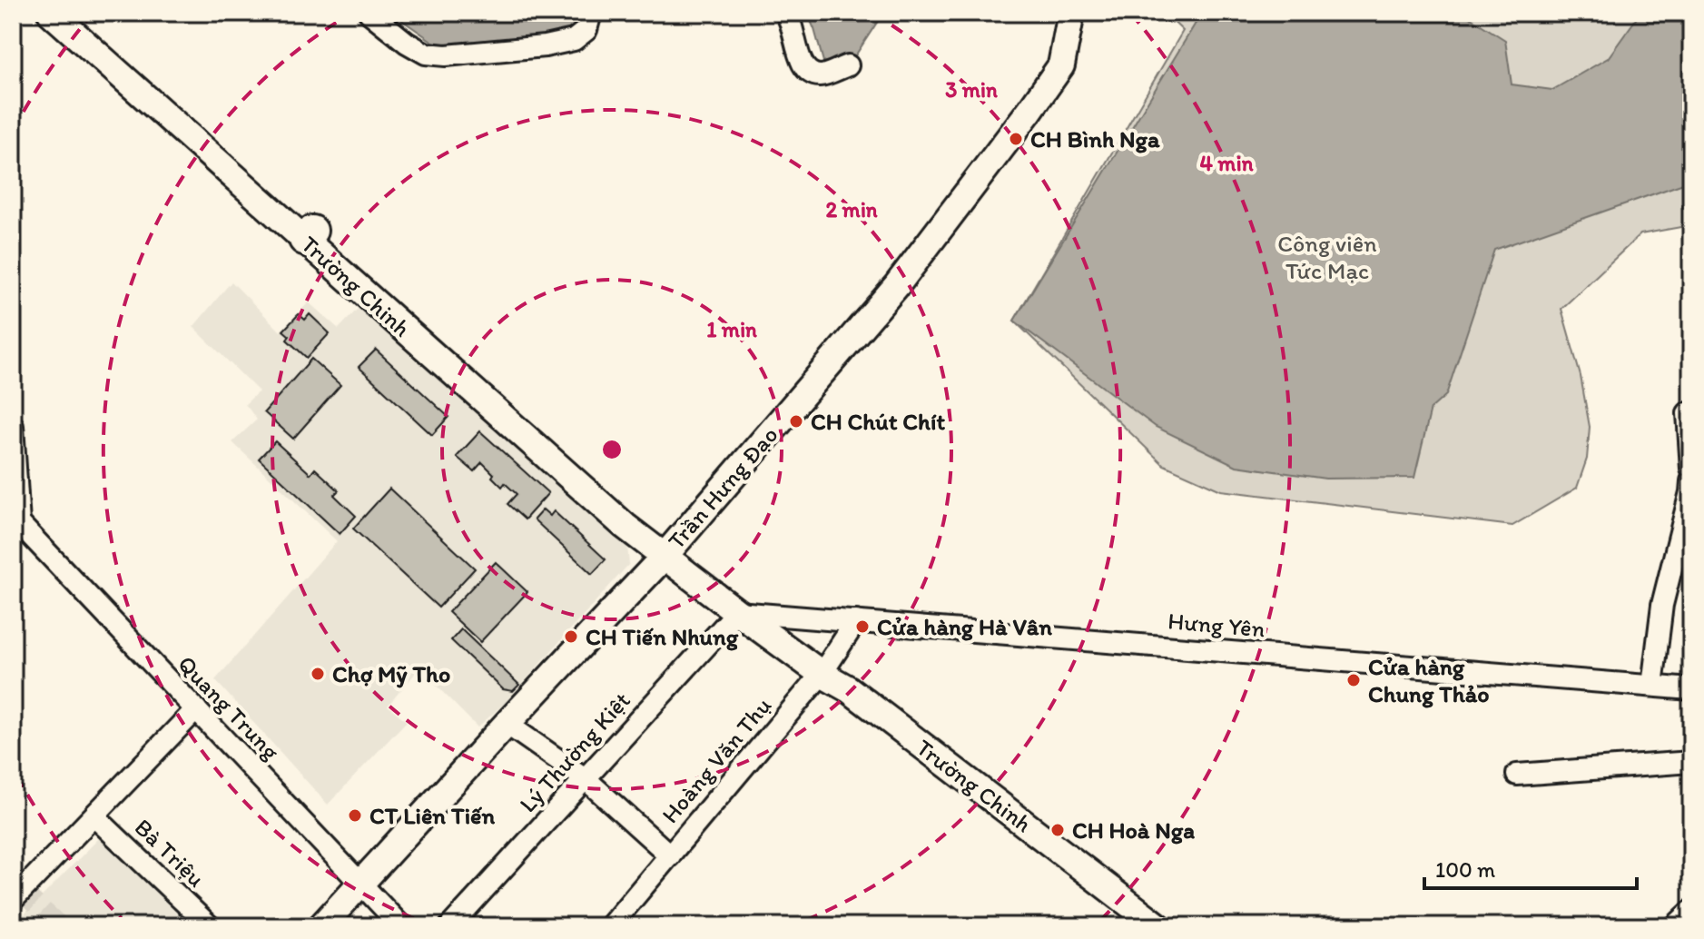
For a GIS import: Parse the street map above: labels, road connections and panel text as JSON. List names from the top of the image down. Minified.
{"streets":{"main road":["Trường Chinh","Trần Hưng Đạo"],"street":["Hưng Yên","Quang Trung","Lý Thường Kiệt","Hoàng Văn Thụ","Bà Triệu"]},"crossings":[["Trường Chinh","Trần Hưng Đạo"],["Trường Chinh","Hưng Yên"],["Trường Chinh","Lý Thường Kiệt"],["Trường Chinh","Hoàng Văn Thụ"],["Trần Hưng Đạo","Quang Trung"],["Hưng Yên","Lý Thường Kiệt"],["Hưng Yên","Hoàng Văn Thụ"]],"parks":["Công viên Tức Mạc"],"places":["CH Bình Nga","CH Chút Chít","Cửa hàng Hà Vân","CH Tiến Nhung","Chợ Mỹ Tho","Cửa hàng Chung Thảo","CT Liên Tiến","CH Hoà Nga"],"scale_bar":"100 m","rings":["3 min","4 min","2 min","1 min"]}
